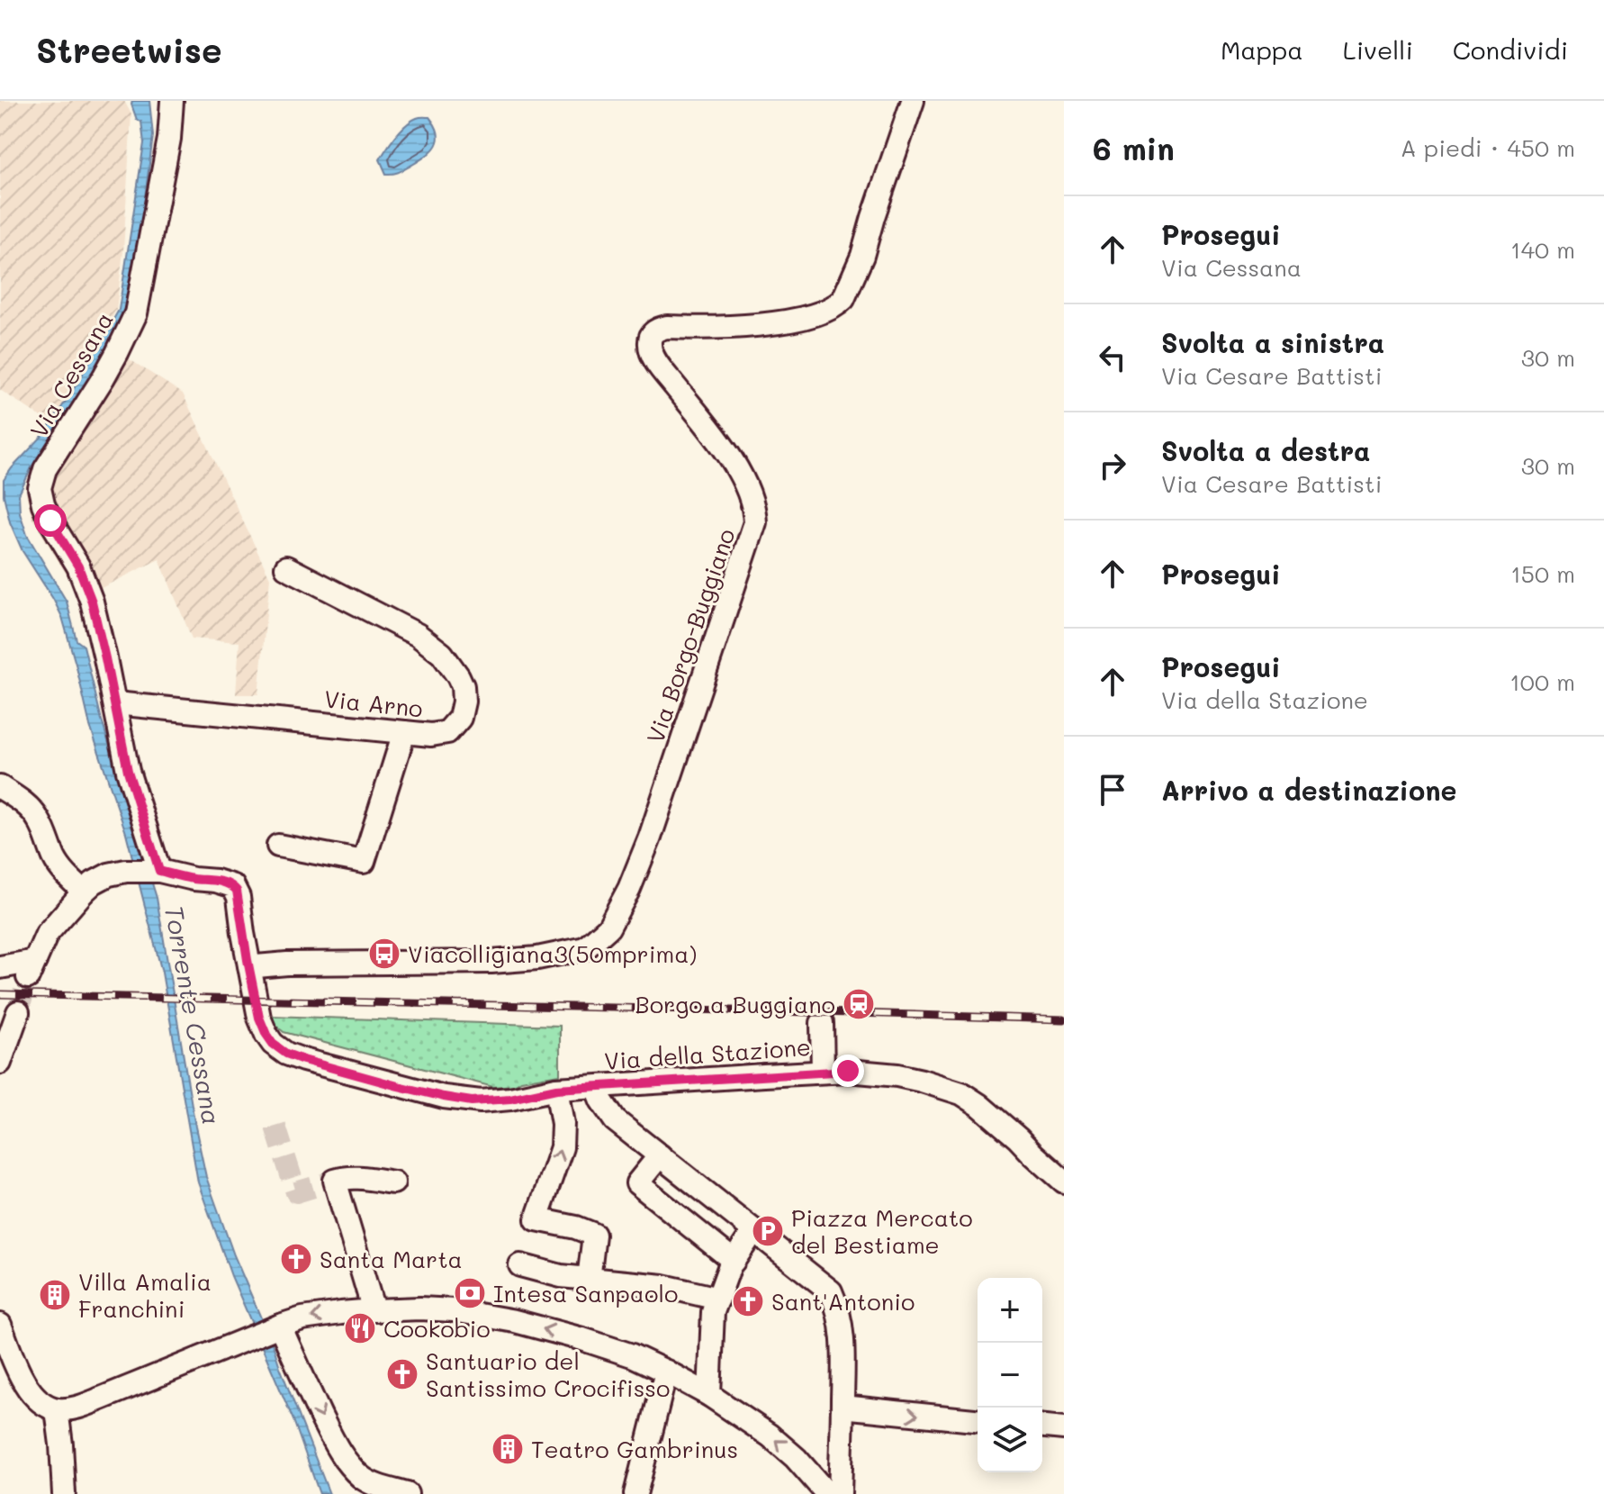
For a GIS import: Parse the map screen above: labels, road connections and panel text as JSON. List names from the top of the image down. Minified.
{"streets":{"street":["Via Cessana","Via Borgo-Buggiano","Via Arno","Via della Stazione"]},"crossings":[["Via Cessana","Via Arno"],["Via Cessana","Via della Stazione"],["Via Borgo-Buggiano","Via della Stazione"]],"water":["Torrente Cessana"],"places":{"bus stop":["Viacolligiana3(50mprima)"],"station":["Borgo a Buggiano"],"parking":["Piazza Mercato del Bestiame"],"church":["Santa Marta","Sant'Antonio","Santuario del Santissimo Crocifisso"],"bank":["Intesa Sanpaolo"],"building":["Villa Amalia Franchini","Teatro Gambrinus"],"restaurant":["Cookobio"]},"page":{"header":"Streetwise","nav":["Mappa","Livelli","Condividi"],"heading":["6 min","A piedi · 450 m"],"list":[["Prosegui","Via Cessana","140 m"],["Svolta a sinistra","Via Cesare Battisti","30 m"],["Svolta a destra","Via Cesare Battisti","30 m"],["Prosegui","150 m"],["Prosegui","Via della Stazione","100 m"],"Arrivo a destinazione"],"map_buttons":["+","−"]}}
